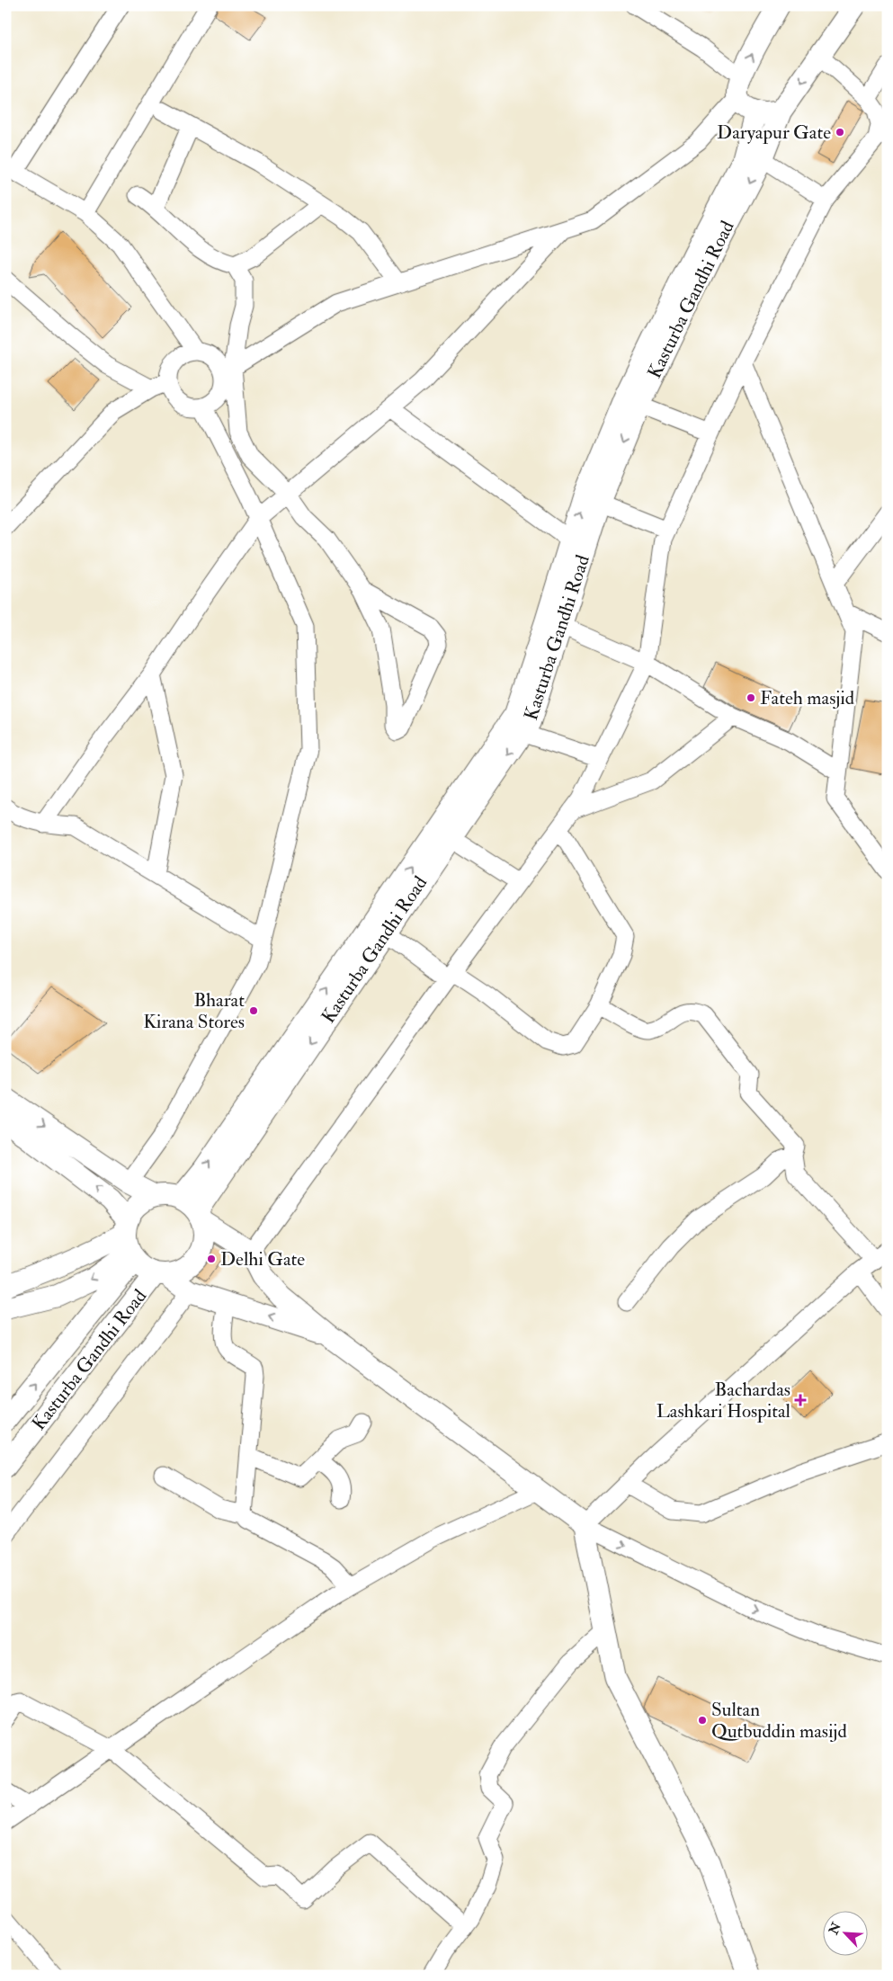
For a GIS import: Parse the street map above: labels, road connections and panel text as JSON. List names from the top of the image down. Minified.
{"streets":{"main road":["Kasturba Gandhi Road"]},"places":{"other":["Daryapur Gate","Fateh masjid","Bharat Kirana Stores","Delhi Gate","Sultan Qutbuddin masijd"],"health":["Bachardas Lashkari Hospital"]},"north":"top left"}
